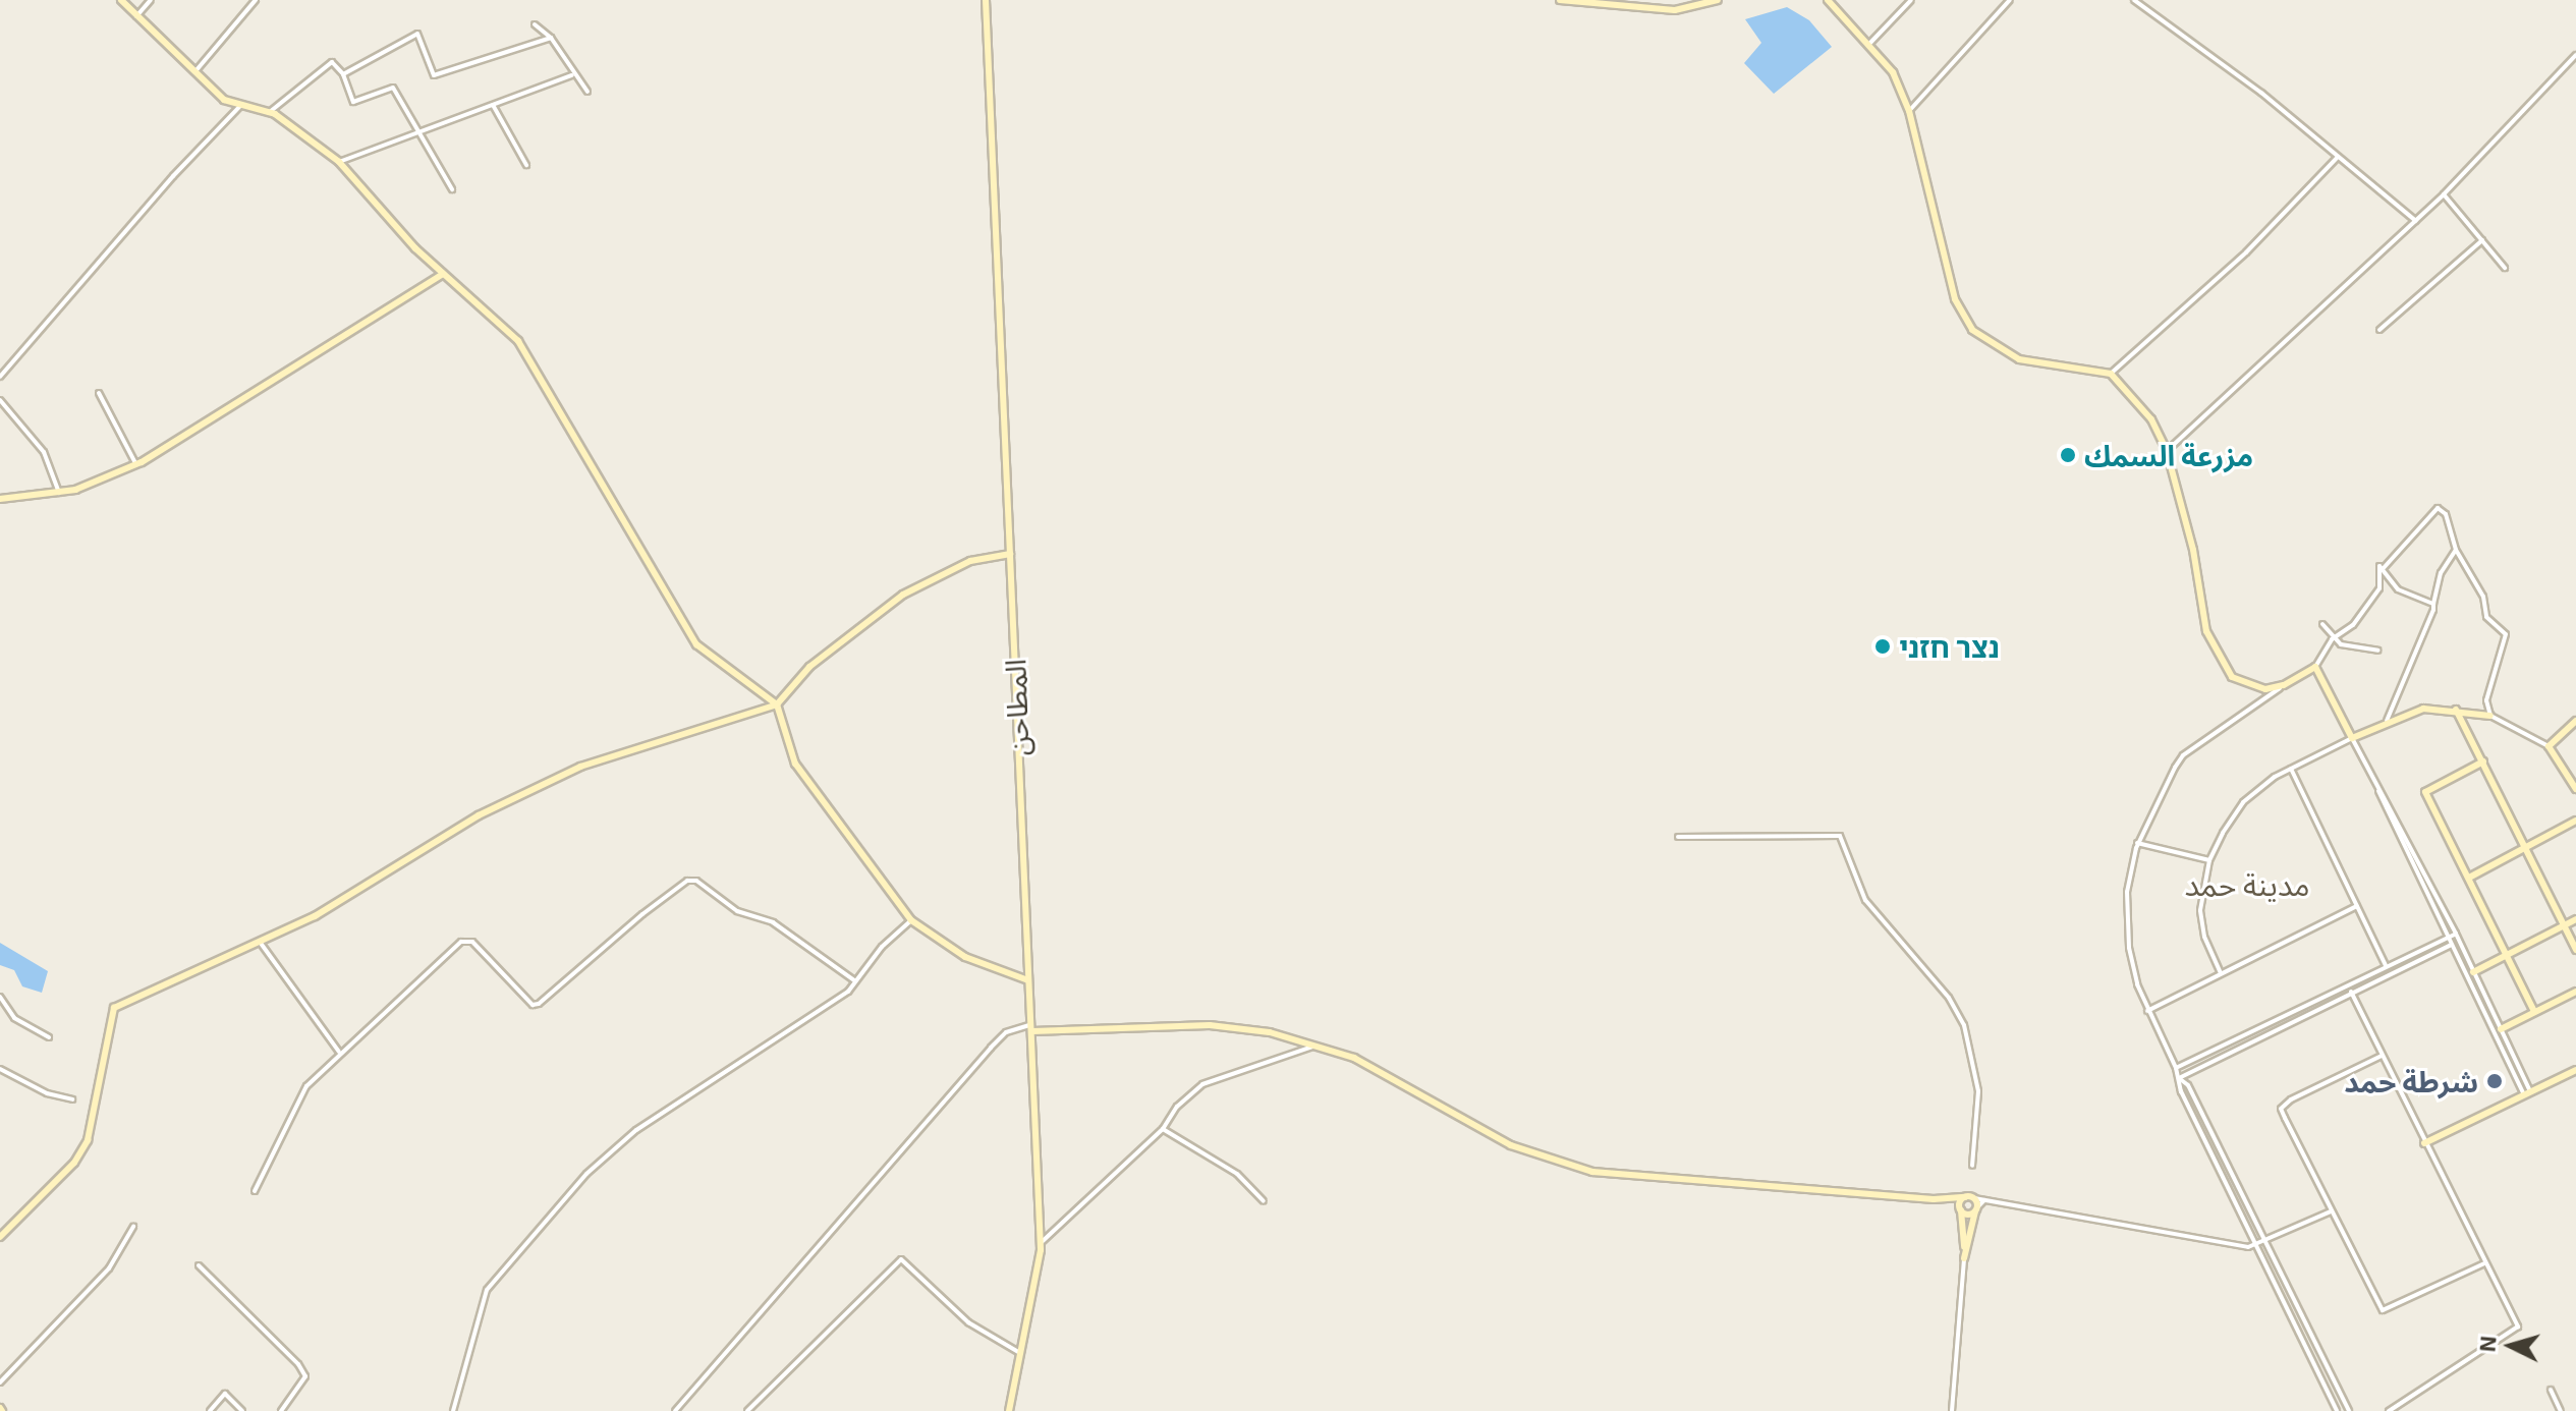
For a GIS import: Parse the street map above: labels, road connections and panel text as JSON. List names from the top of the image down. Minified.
{"streets":{"street":["المطاحن"]},"districts":["مدينة حمد"],"places":["مزرعة السمك","נצר חזני","شرطة حمد"],"north":"left"}
